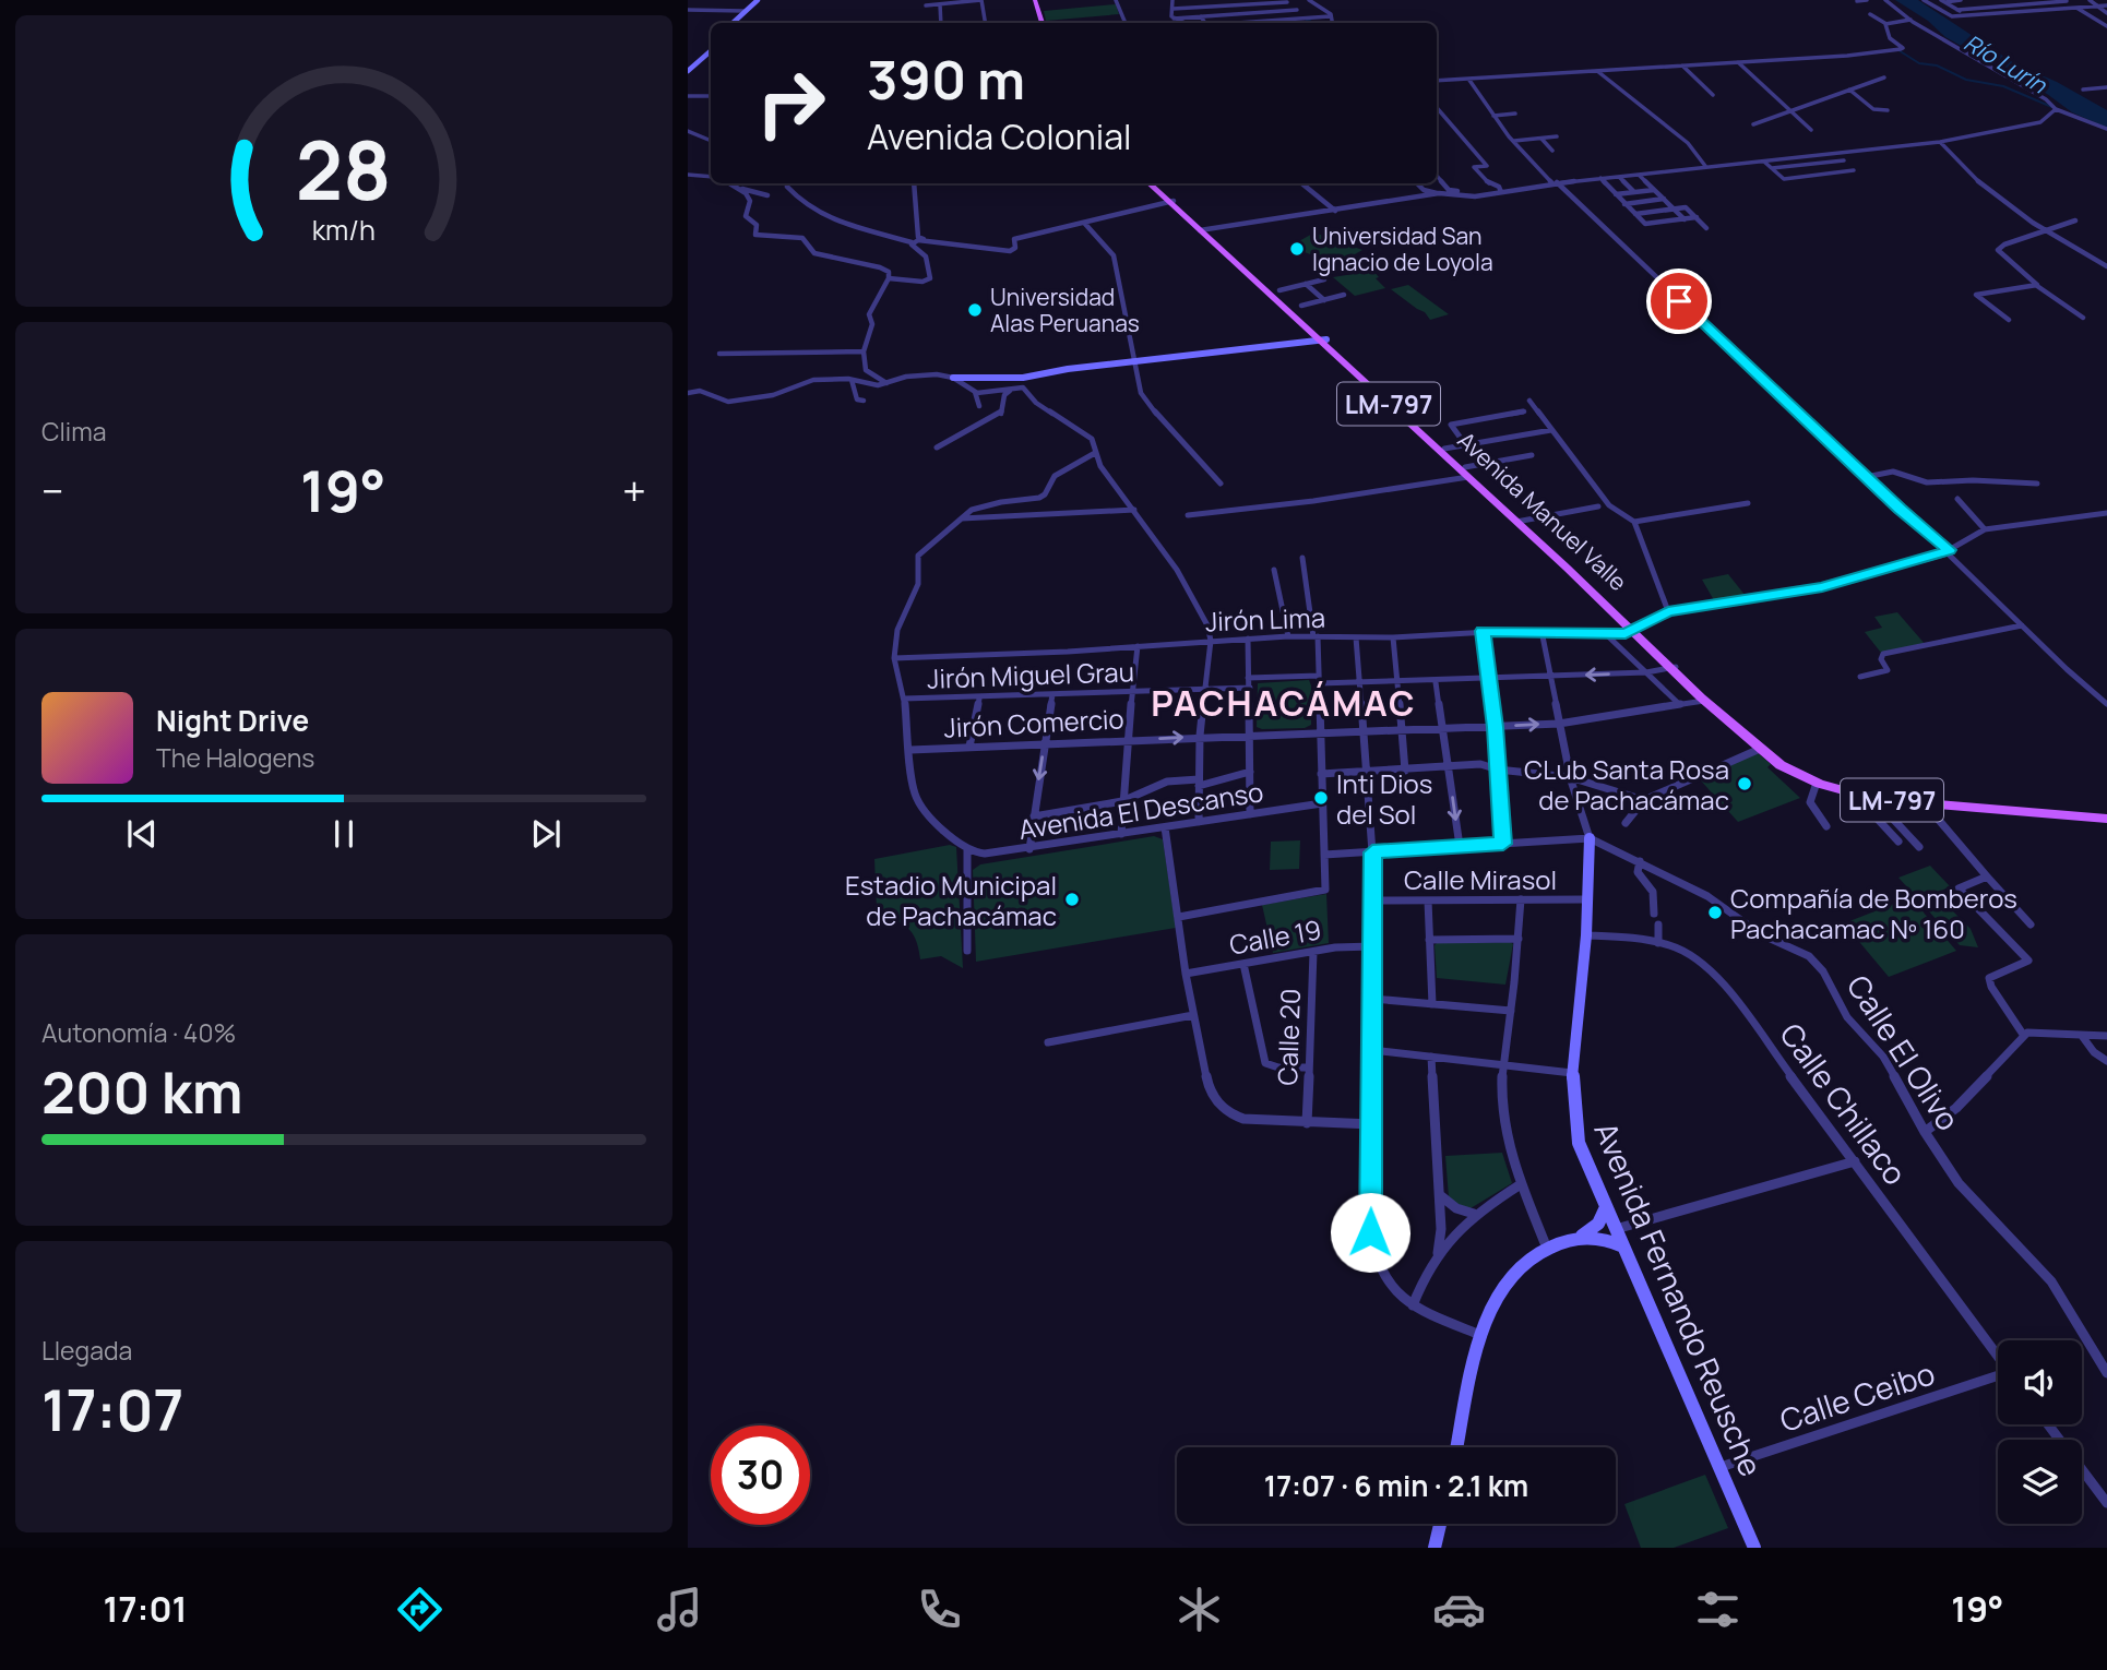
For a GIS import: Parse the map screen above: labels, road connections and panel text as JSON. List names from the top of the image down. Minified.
{"streets":{"main road":["LM-797","Avenida Manuel Valle"],"street":["Jirón Lima","Jirón Miguel Grau","Jirón Comercio","Avenida El Descanso","Calle Mirasol","Calle 19","Calle 20","Calle El Olivo","Calle Chillaco","Avenida Fernando Reusche","Calle Ceibo"]},"crossings":[["LM-797","Avenida Manuel Valle"],["LM-797","Jirón Comercio"],["Avenida Manuel Valle","Jirón Lima"],["Avenida Manuel Valle","Jirón Comercio"],["Calle Mirasol","Avenida Fernando Reusche"],["Calle 19","Calle 20"],["Calle El Olivo","Avenida Fernando Reusche"],["Calle Chillaco","Avenida Fernando Reusche"],["Avenida Fernando Reusche","Calle Ceibo"]],"districts":["PACHACÁMAC"],"water":["Río Lurín"],"places":["Universidad San Ignacio de Loyola","Universidad Alas Peruanas","CLub Santa Rosa de Pachacámac","Inti Dios del Sol","Estadio Municipal de Pachacámac","Compañía de Bomberos Pachacamac Nº 160"],"page":{"turn":["390 m","Avenida Colonial"],"tile":["Clima",["Autonomía · 40%","200 km"],["Llegada","17:07"]],"heat":["−","19°","+"],"song":["Night Drive","The Halogens"],"limit":"30","trip":"17:07 · 6 min · 2.1 km","tabs":["17:01","19°"],"gauge":["28","km/h"]}}
